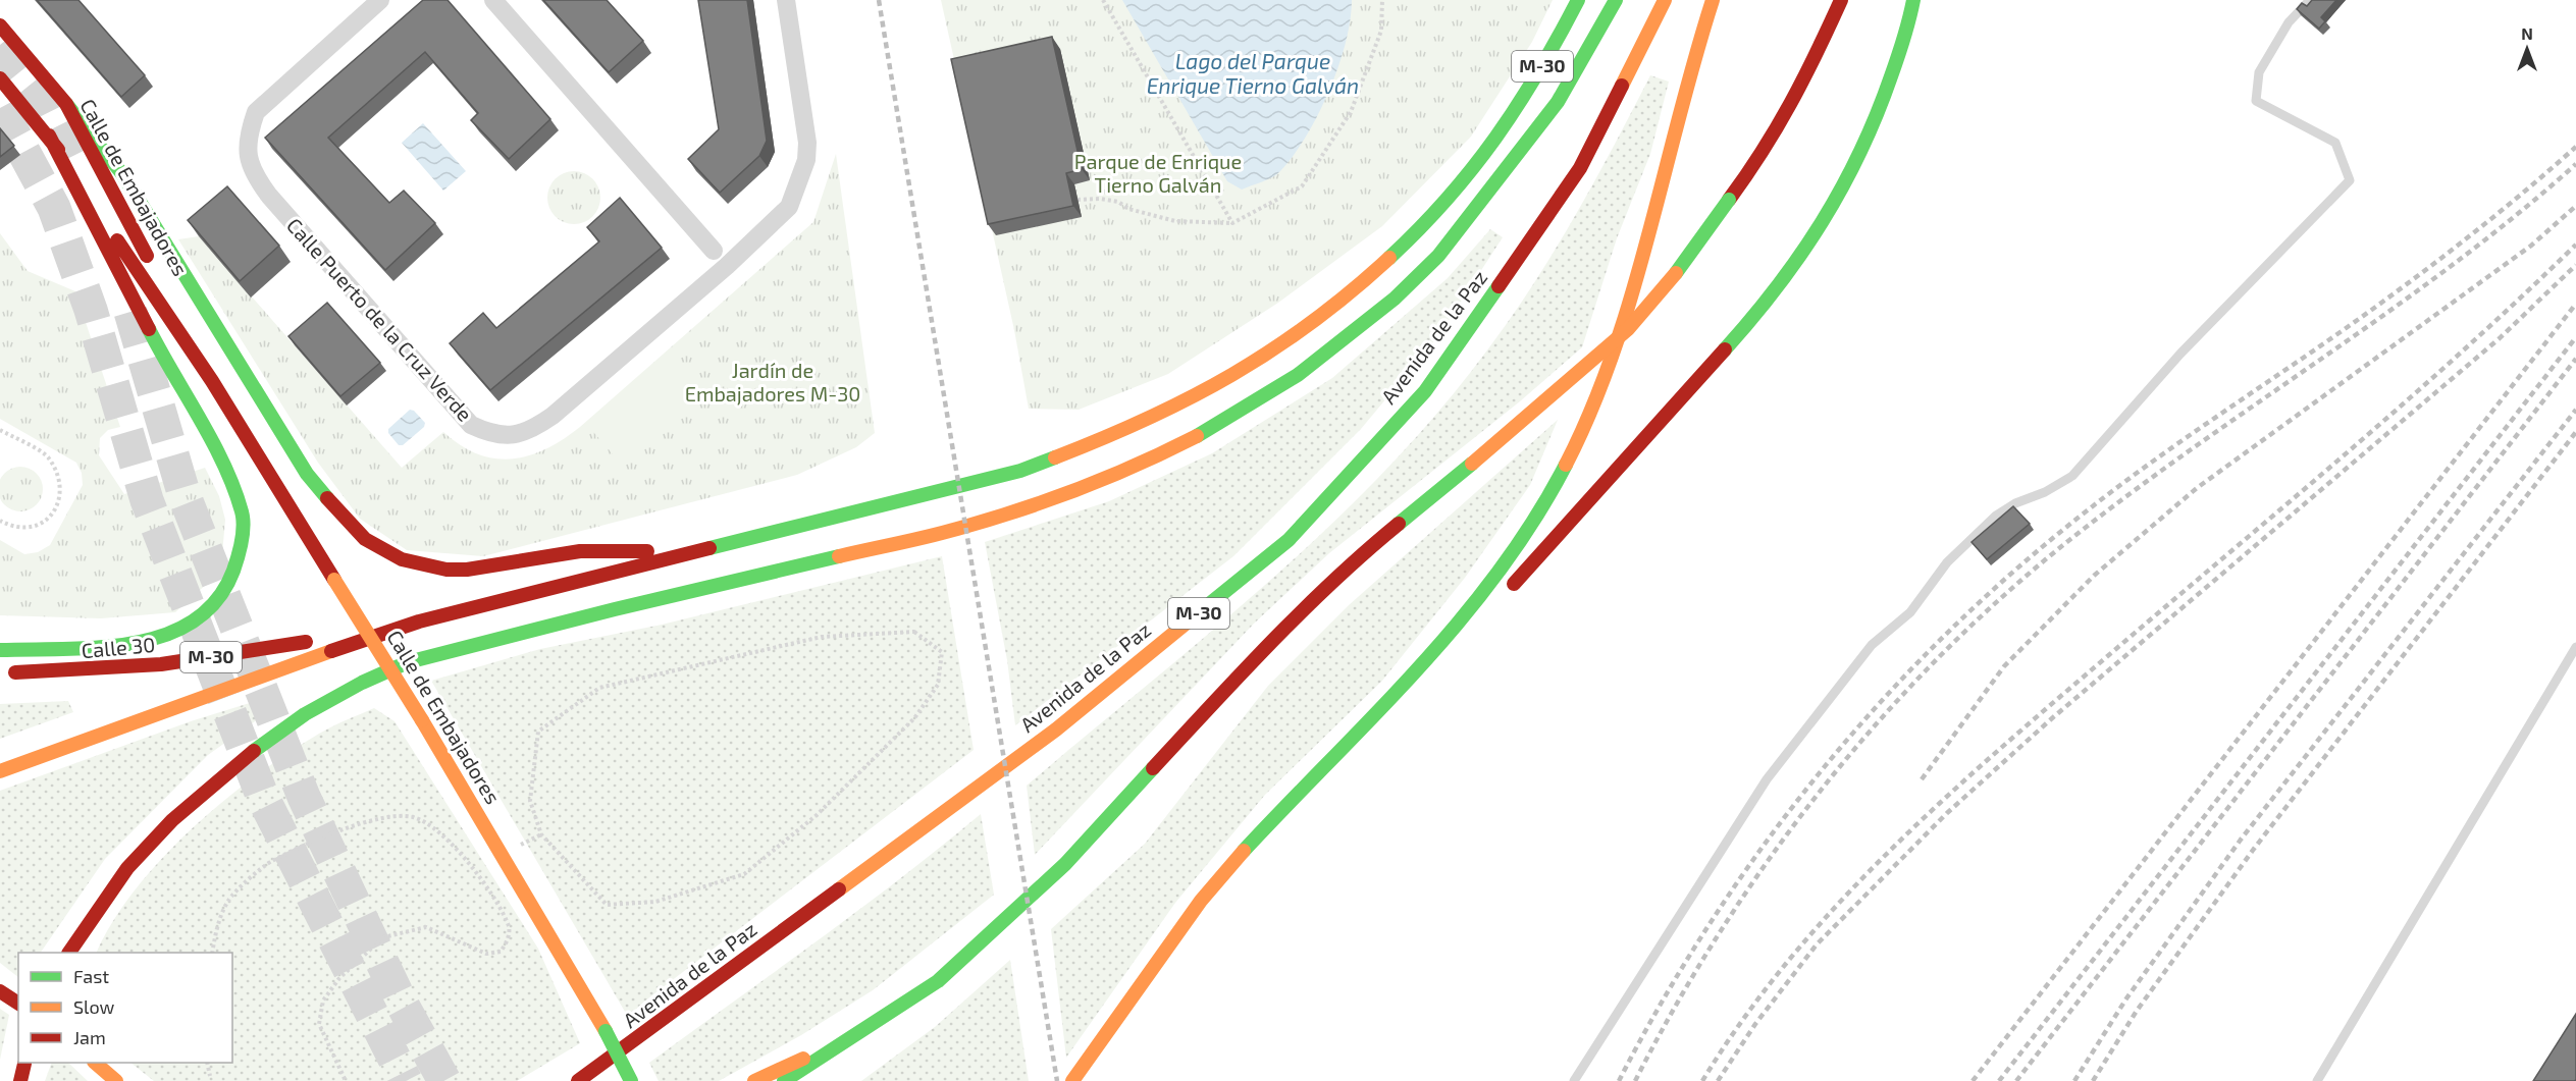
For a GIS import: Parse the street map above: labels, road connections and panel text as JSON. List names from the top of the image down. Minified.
{"streets":{"main road":["M-30","Calle de Embajadores","Avenida de la Paz","Calle 30"],"street":["Calle Puerto de la Cruz Verde"]},"crossings":[["M-30","Calle 30"]],"water":["Lago del Parque Enrique Tierno Galván"],"parks":["Parque de Enrique Tierno Galván","Jardín de Embajadores M-30"],"legend":["Fast","Slow","Jam"],"north":"top"}
